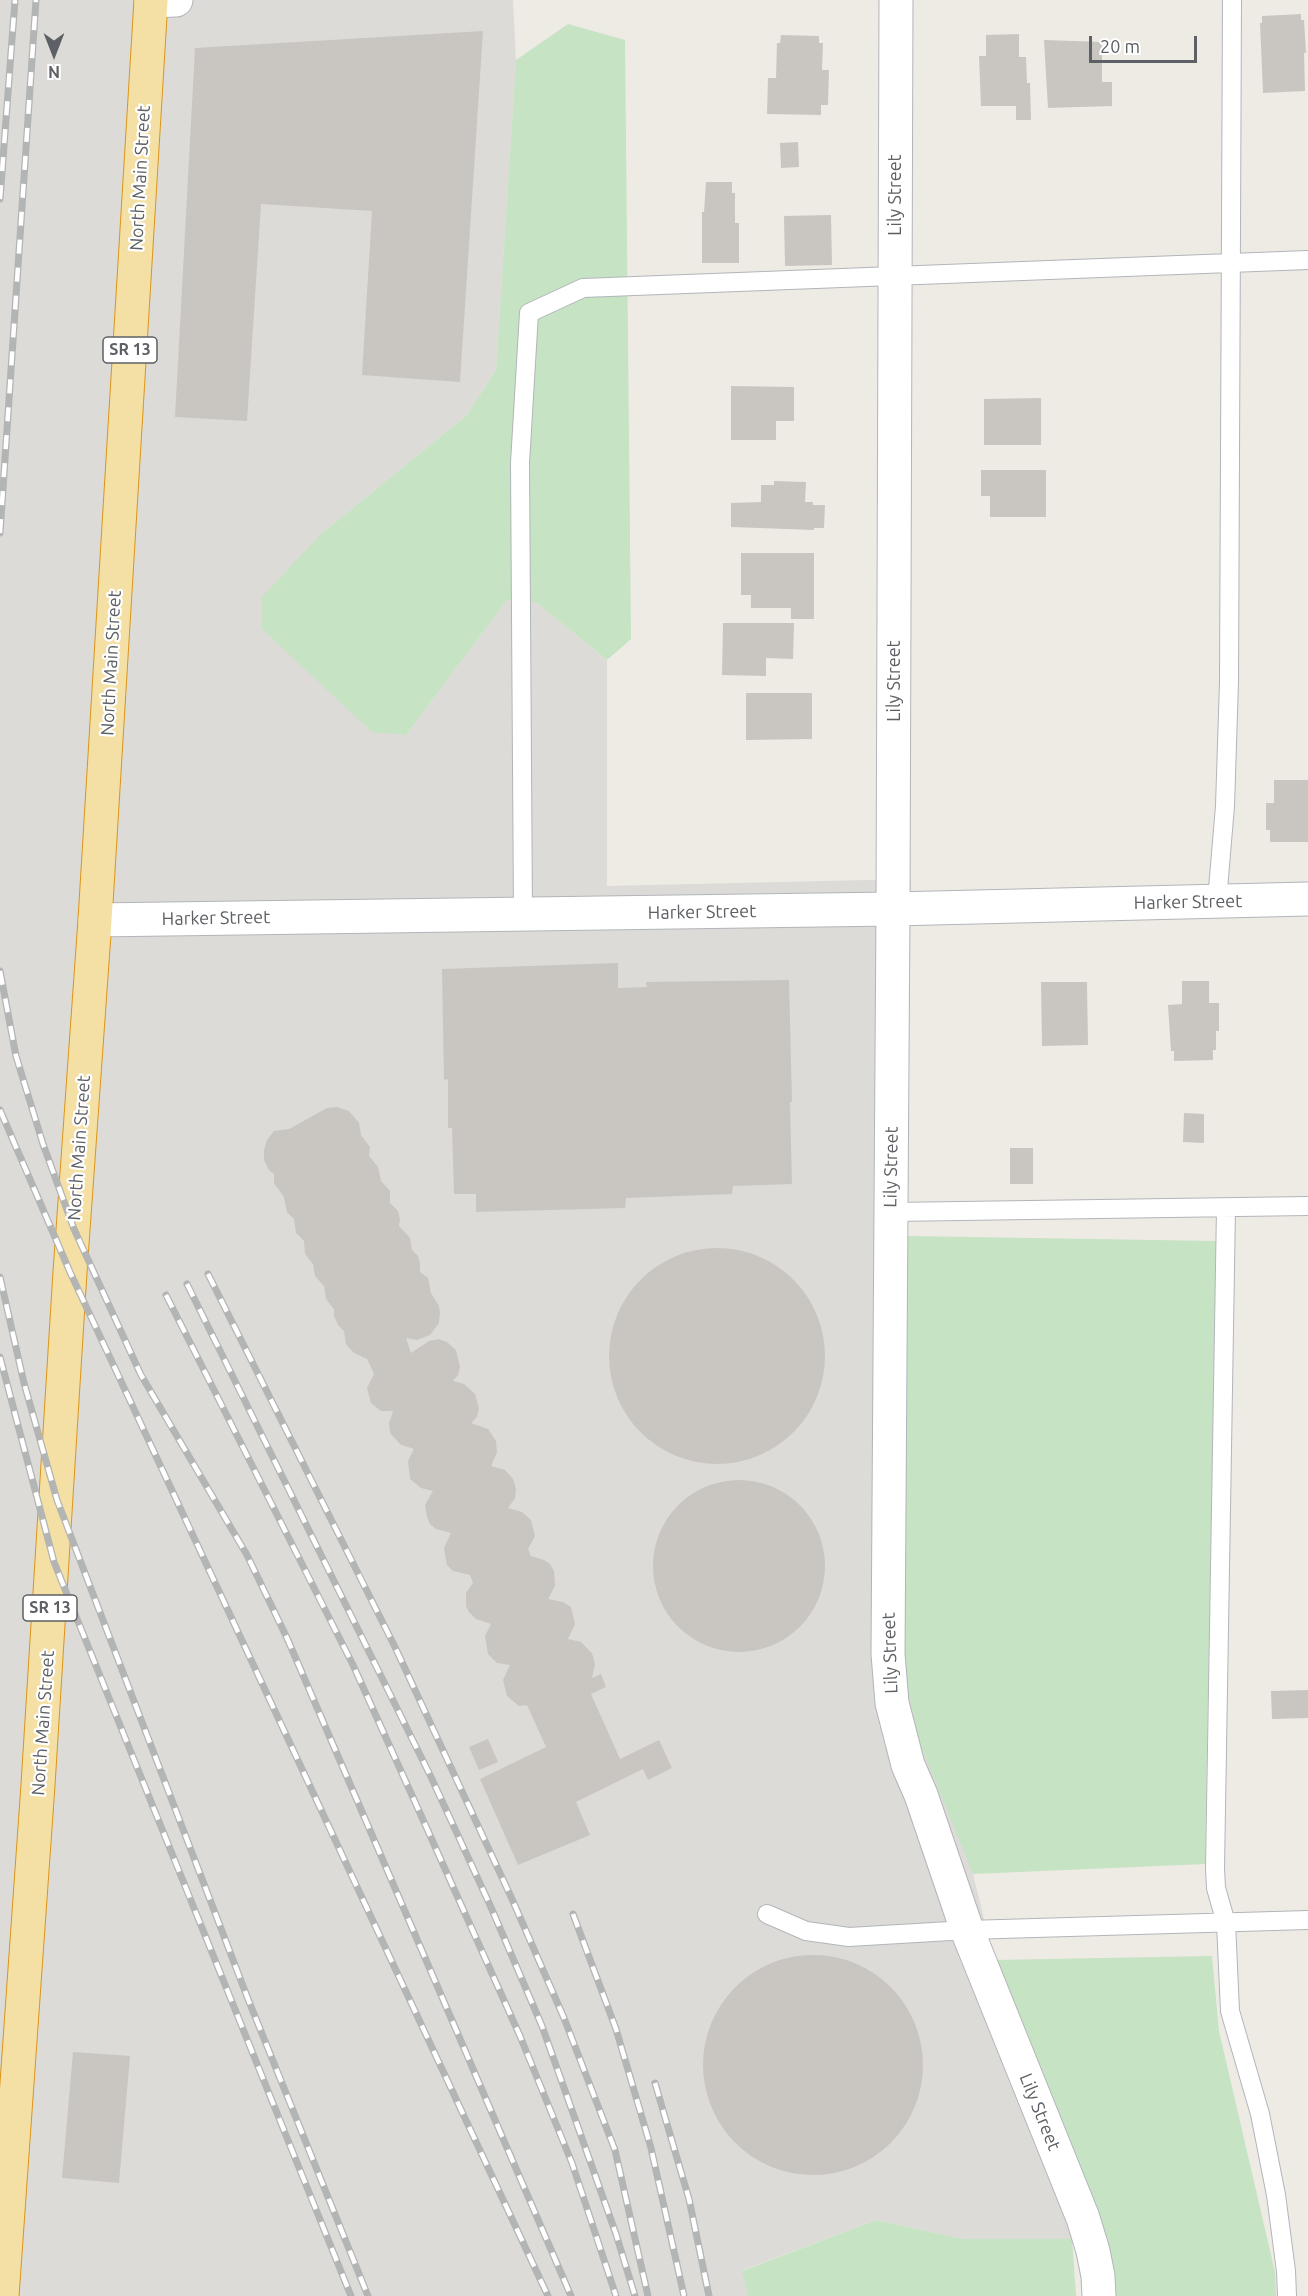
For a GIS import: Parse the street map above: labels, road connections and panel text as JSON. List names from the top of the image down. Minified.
{"streets":{"highway":["North Main Street","SR 13"],"street":["Lily Street","Harker Street"]},"crossings":[["North Main Street","Harker Street"],["Lily Street","Harker Street"]],"scale_bar":"20 m","north":"bottom"}
